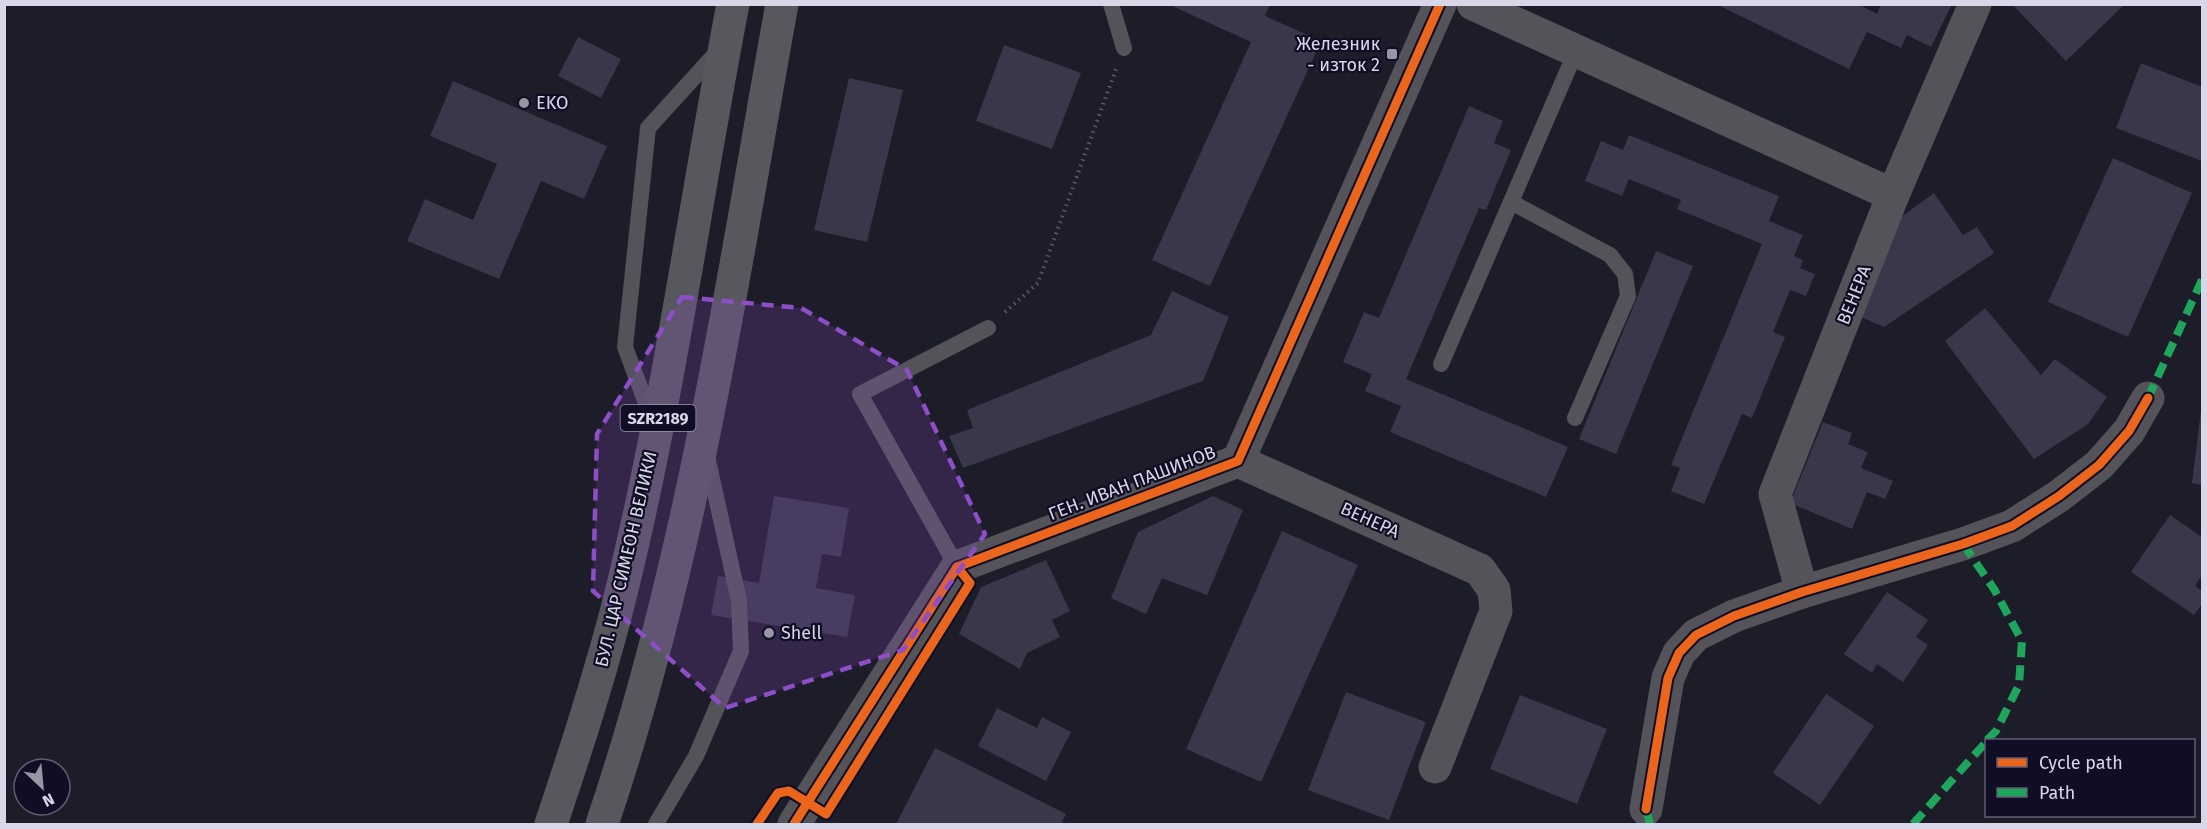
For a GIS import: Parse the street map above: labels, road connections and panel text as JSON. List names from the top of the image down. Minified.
{"streets":{"main road":["SZR2189","БУЛ. ЦАР СИМЕОН ВЕЛИКИ"],"street":["ВЕНЕРА","ГЕН. ИВАН ПАШИНОВ"]},"crossings":[["ВЕНЕРА","ГЕН. ИВАН ПАШИНОВ"]],"places":{"transit":["Железник - изток 2"],"other":["EKO","Shell"]},"legend":["Cycle path","Path"],"north":"bottom right"}
